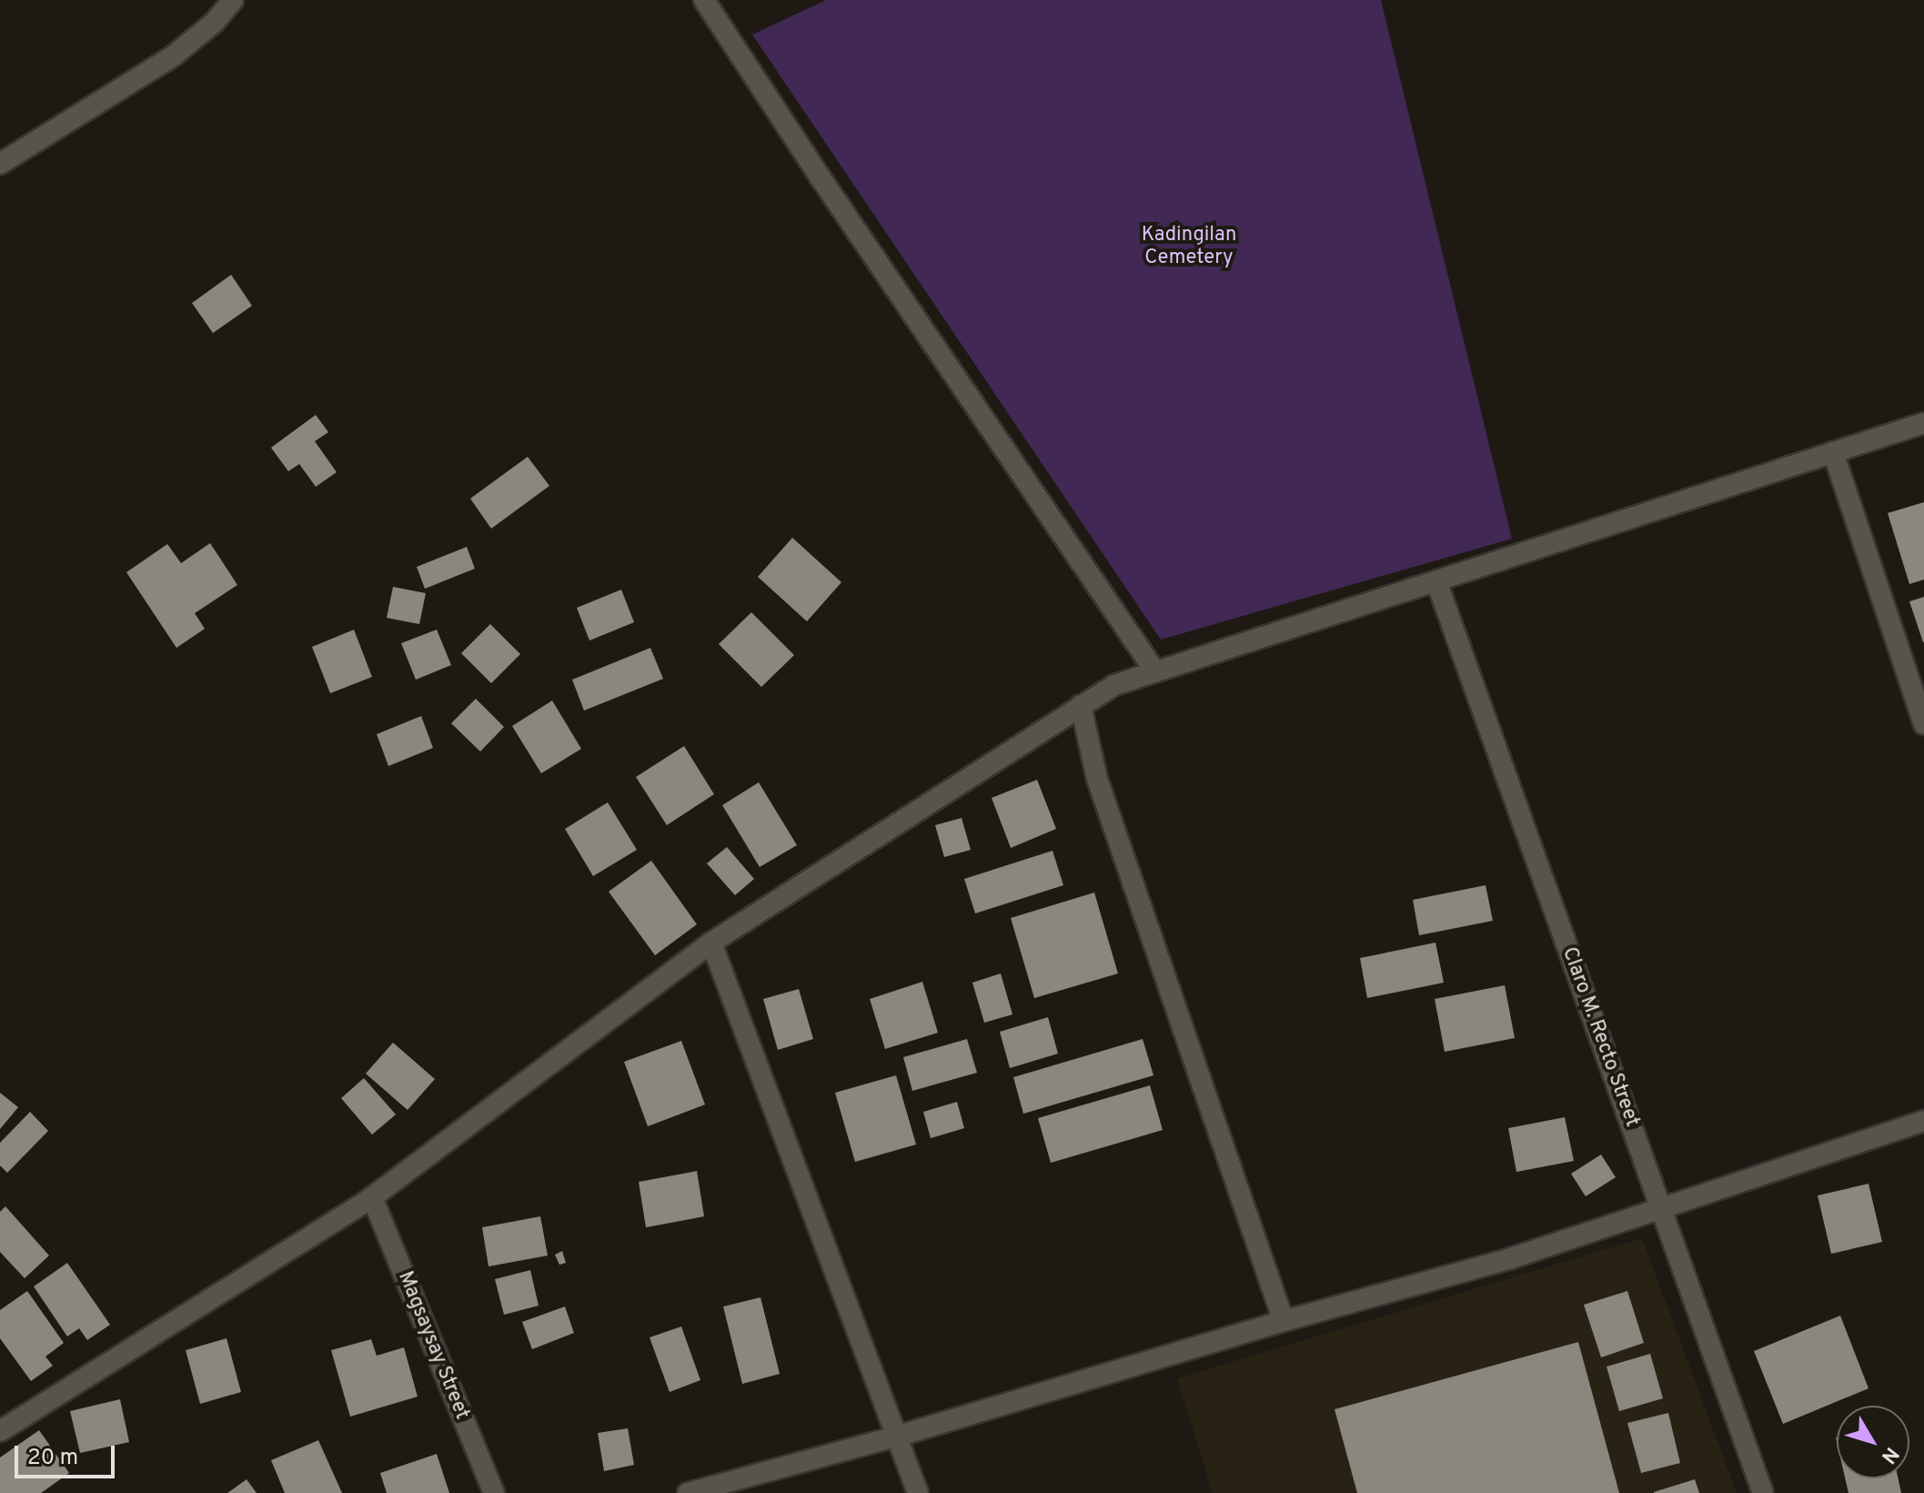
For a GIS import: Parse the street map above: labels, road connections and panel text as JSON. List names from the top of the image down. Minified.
{"streets":{"street":["Claro M. Recto Street","Magsaysay Street"]},"parks":["Kadingilan Cemetery"],"scale_bar":"20 m","north":"bottom right"}
